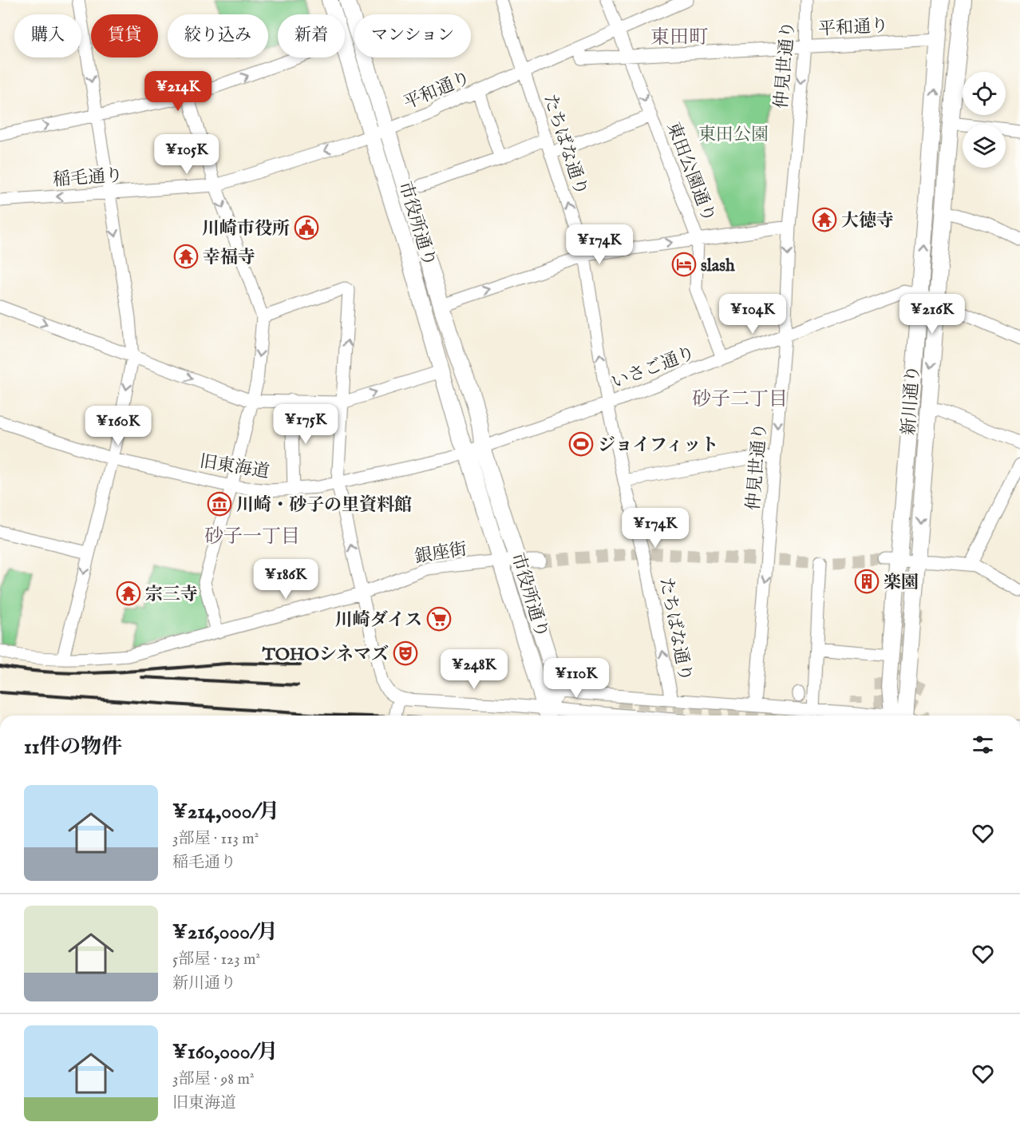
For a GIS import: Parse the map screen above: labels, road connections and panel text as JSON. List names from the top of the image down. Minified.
{"streets":{"main road":["市役所通り","新川通り"],"street":["平和通り","仲見世通り","たちばな通り","東田公園通り","稲毛通り","いさご通り","旧東海道","銀座街"]},"crossings":[["平和通り","仲見世通り"],["平和通り","たちばな通り"],["平和通り","東田公園通り"],["平和通り","稲毛通り"],["平和通り","市役所通り"],["平和通り","新川通り"],["仲見世通り","いさご通り"],["たちばな通り","いさご通り"],["東田公園通り","いさご通り"],["稲毛通り","市役所通り"],["市役所通り","いさご通り"],["市役所通り","旧東海道"],["市役所通り","銀座街"],["いさご通り","新川通り"],["いさご通り","旧東海道"]],"one_way":["仲見世通り","たちばな通り"],"districts":["東田町","砂子二丁目","砂子一丁目"],"parks":["東田公園"],"places":{"temple":["大徳寺","幸福寺","宗三寺"],"public building":["川崎市役所"],"hotel":["slash"],"sports":["ジョイフィット"],"museum":["川崎・砂子の里資料館"],"building":["楽園"],"supermarket":["川崎ダイス"],"theatre":["TOHOシネマズ"]},"page":{"chip":["購入","賃貸","絞り込み","新着","マンション"],"price":["¥214K","¥105K","¥174K","¥104K","¥216K","¥175K","¥160K","¥174K","¥186K","¥248K","¥110K"],"heading":"11件の物件","list":[{"name":"¥214,000/月","note":"3部屋 · 113 m² · 稲毛通り"},{"name":"¥216,000/月","note":"5部屋 · 123 m² · 新川通り"},{"name":"¥160,000/月","note":"3部屋 · 98 m² · 旧東海道"}]}}
